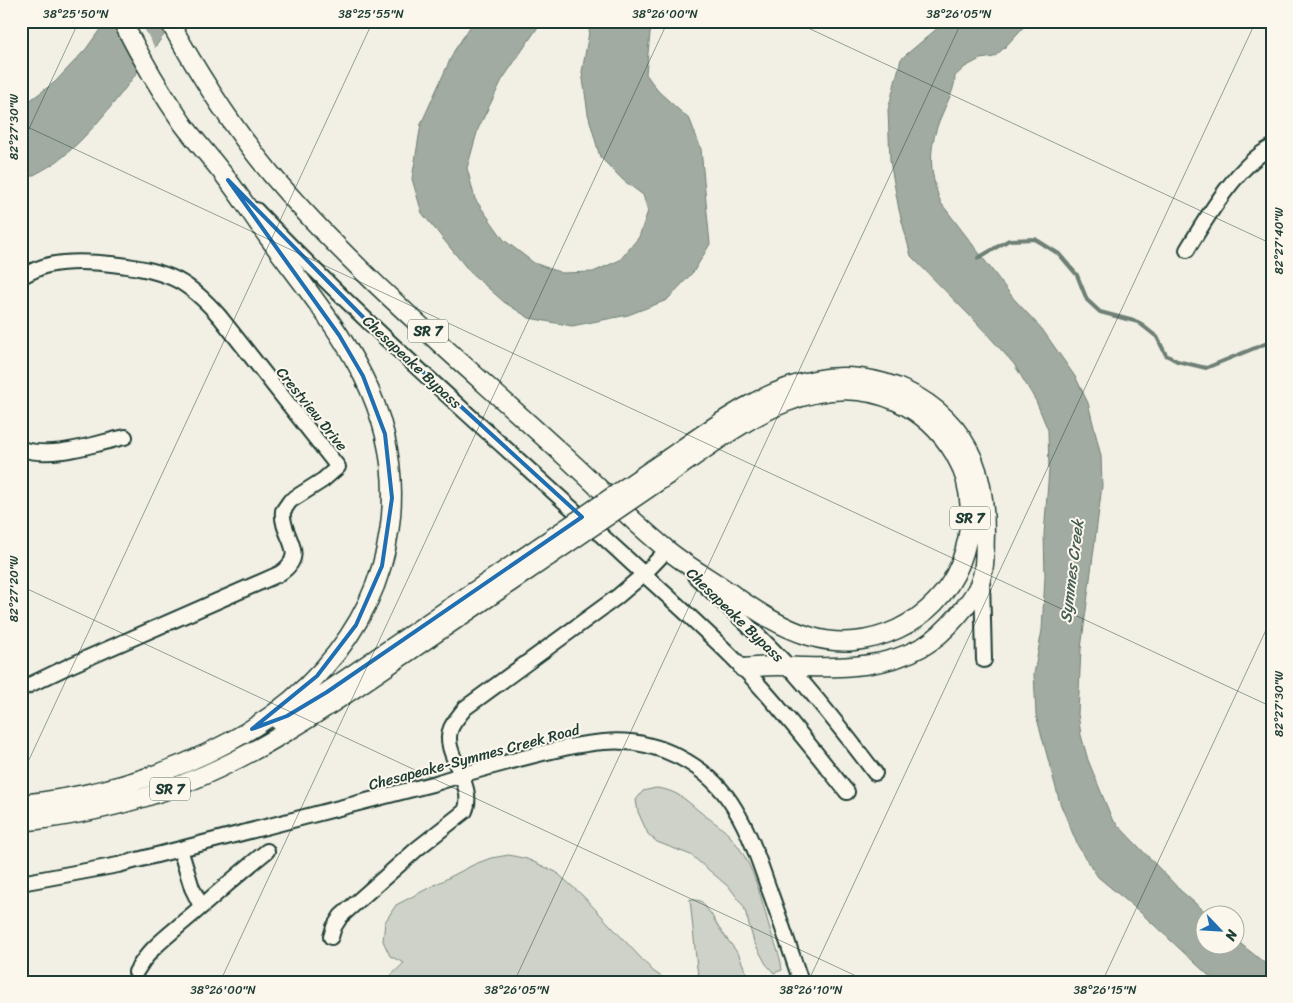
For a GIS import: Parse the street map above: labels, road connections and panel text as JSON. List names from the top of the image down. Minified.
{"streets":{"main road":["SR 7","Chesapeake Bypass"],"street":["Crestview Drive","Chesapeake-Symmes Creek Road"]},"crossings":[["SR 7","Chesapeake Bypass"]],"water":["Symmes Creek"],"north":"bottom right","coordinates":["38°25'50\"N","38°25'55\"N","38°26'00\"N","38°26'05\"N","82°27'30\"W","82°27'40\"W","82°27'20\"W","38°26'10\"N","38°26'15\"N"]}
